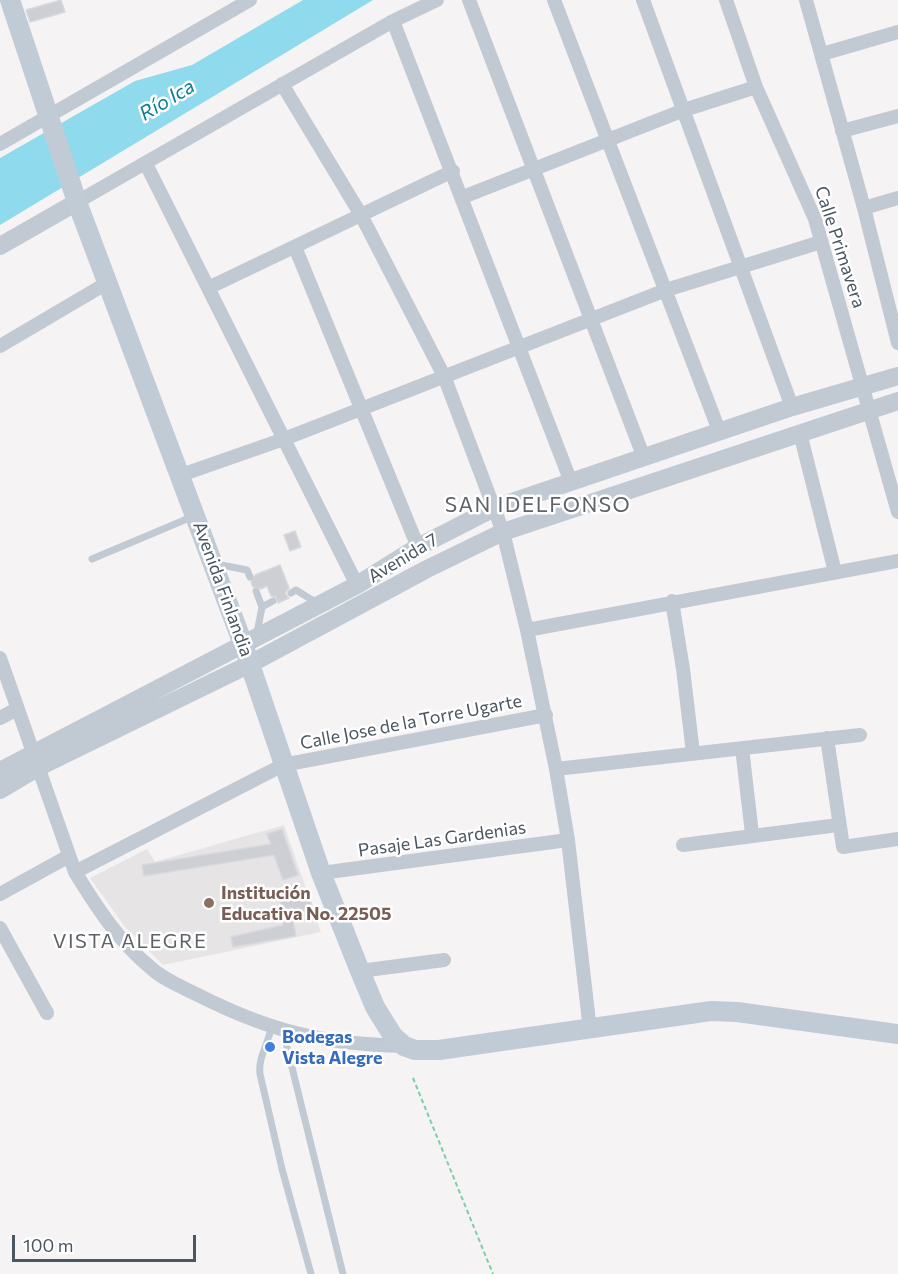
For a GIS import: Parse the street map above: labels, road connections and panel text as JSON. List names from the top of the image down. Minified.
{"streets":{"main road":["Avenida Finlandia"],"street":["Calle Primavera","Avenida 7","Calle Jose de la Torre Ugarte","Pasaje Las Gardenias"]},"crossings":[["Calle Primavera","Avenida 7"],["Avenida 7","Avenida Finlandia"],["Avenida Finlandia","Calle Jose de la Torre Ugarte"],["Avenida Finlandia","Pasaje Las Gardenias"]],"districts":["SAN IDELFONSO","VISTA ALEGRE"],"water":["Río Ica"],"places":["Institución Educativa No. 22505","Bodegas Vista Alegre"],"scale_bar":"100 m"}
